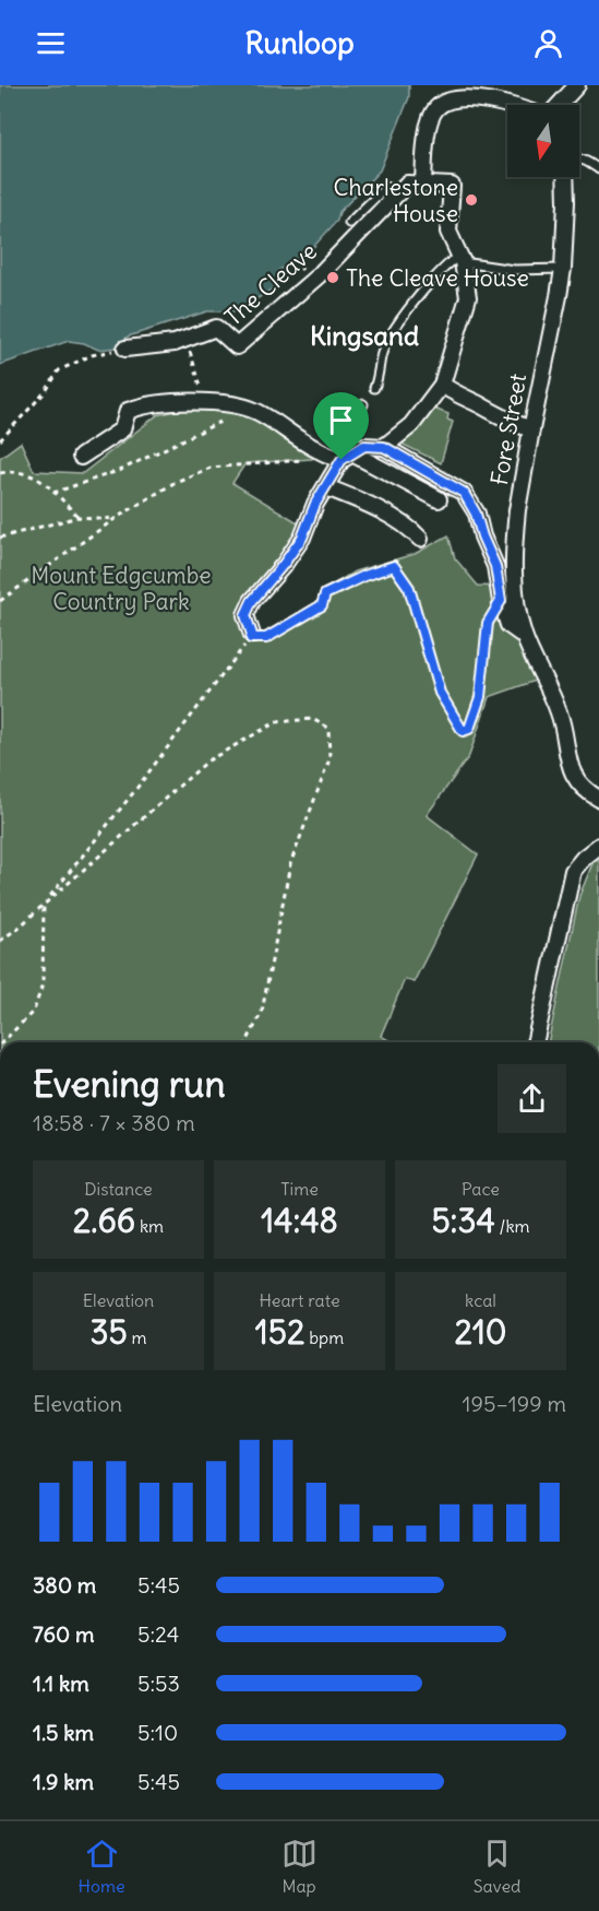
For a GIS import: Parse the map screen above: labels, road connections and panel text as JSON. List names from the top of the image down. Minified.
{"streets":{"street":["The Cleave","Fore Street"]},"districts":["Kingsand"],"parks":["Mount Edgcumbe Country Park"],"places":["Charlestone House","The Cleave House"],"north":"bottom","page":{"header":"Runloop","heading":["Evening run","18:58 · 7 × 380 m"],"stats":[["Distance","2.66 km"],["Time","14:48"],["Pace","5:34 /km"],["Elevation","35 m"],["Heart rate","152 bpm"],["kcal","210"]],"chart":["Elevation","195–199 m"],"list":[{"name":"380 m","note":"5:45"},{"name":"760 m","note":"5:24"},{"name":"1.1 km","note":"5:53"},{"name":"1.5 km","note":"5:10"},{"name":"1.9 km","note":"5:45"}],"tabs":["Home","Map","Saved"]}}
